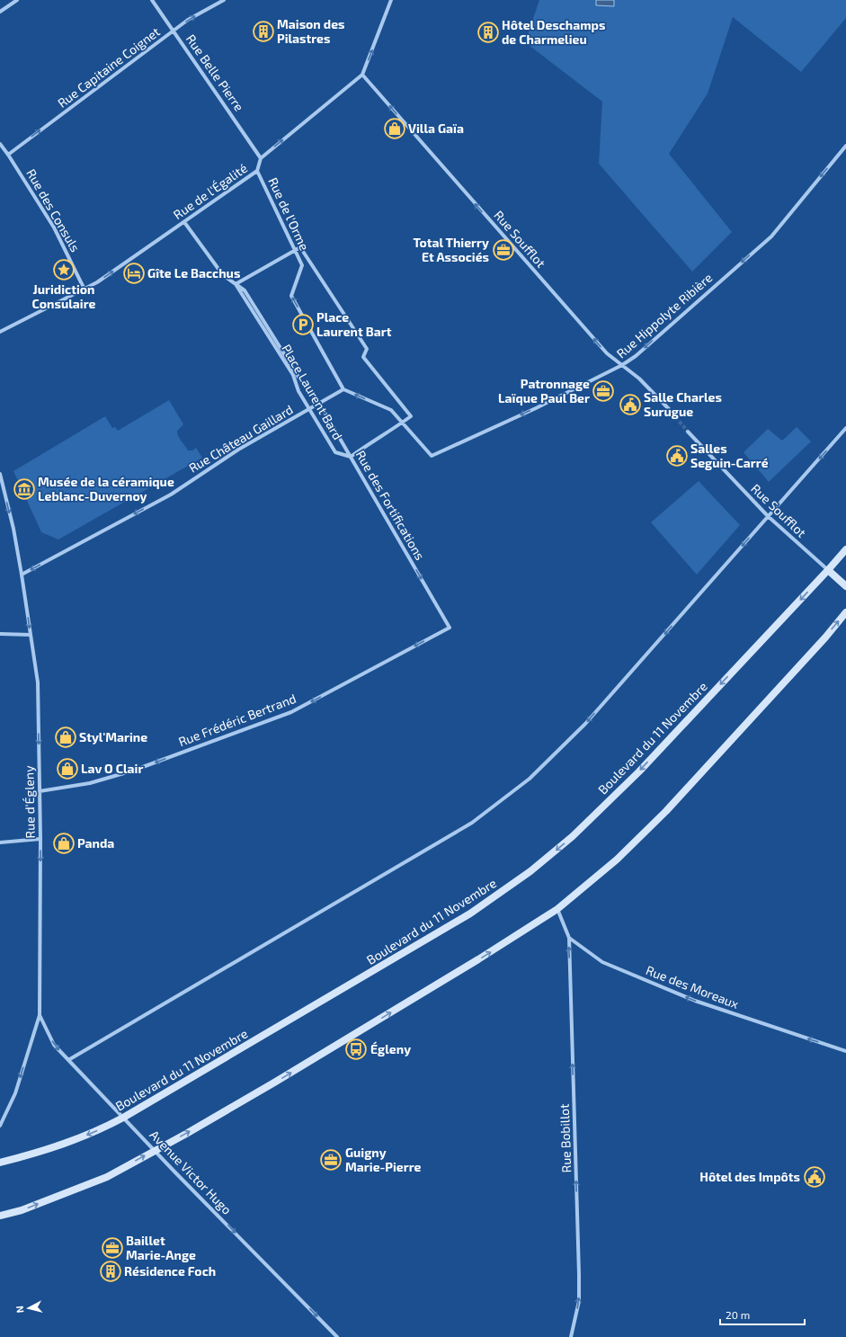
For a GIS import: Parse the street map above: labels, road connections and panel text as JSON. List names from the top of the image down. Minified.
{"streets":{"main road":["Boulevard du 11 Novembre"],"street":["Rue Capitaine Coignet","Rue Belle Pierre","Rue de l'Égalité","Rue des Consuls","Rue de l'Orme","Rue Soufflot","Rue Hippolyte Ribière","Place Laurent Bard","Rue Château Gaillard","Rue des Fortifications","Rue Frédéric Bertrand","Rue d'Égleny","Rue des Moreaux","Rue Bobillot","Avenue Victor Hugo"]},"crossings":[["Rue Capitaine Coignet","Rue Belle Pierre"],["Rue Capitaine Coignet","Rue des Consuls"],["Rue Belle Pierre","Rue de l'Égalité"],["Rue de l'Égalité","Rue des Consuls"],["Rue de l'Égalité","Rue de l'Orme"],["Rue de l'Égalité","Rue Soufflot"],["Rue de l'Égalité","Rue des Fortifications"],["Rue de l'Orme","Rue Hippolyte Ribière"],["Rue de l'Orme","Place Laurent Bard"],["Rue Soufflot","Rue Hippolyte Ribière"],["Rue Soufflot","Boulevard du 11 Novembre"],["Rue Hippolyte Ribière","Place Laurent Bard"],["Place Laurent Bard","Rue Château Gaillard"],["Place Laurent Bard","Rue des Fortifications"],["Rue Château Gaillard","Rue des Fortifications"],["Rue Château Gaillard","Rue d'Égleny"],["Rue des Fortifications","Rue Frédéric Bertrand"],["Rue Frédéric Bertrand","Rue d'Égleny"],["Boulevard du 11 Novembre","Avenue Victor Hugo"],["Rue d'Égleny","Avenue Victor Hugo"],["Rue des Moreaux","Rue Bobillot"]],"one_way":["Rue Capitaine Coignet","Rue de l'Égalité","Rue de l'Orme","Rue Soufflot","Rue Hippolyte Ribière","Rue Château Gaillard","Rue des Fortifications","Rue Frédéric Bertrand","Rue d'Égleny","Rue des Moreaux","Rue Bobillot","Avenue Victor Hugo"],"places":{"building":["Maison des Pilastres","Hôtel Deschamps de Charmelieu","Résidence Foch"],"shop":["Villa Gaïa","Styl'Marine","Lav O Clair","Panda"],"office":["Total Thierry Et Associés","Patronnage Laïque Paul Ber","Guigny Marie-Pierre","Baillet Marie-Ange"],"place":["Juridiction Consulaire"],"hotel":["Gîte Le Bacchus"],"parking":["Place Laurent Bart"],"public building":["Salle Charles Surugue","Salles Seguin-Carré","Hôtel des Impôts"],"museum":["Musée de la céramique Leblanc-Duvernoy"],"bus stop":["Égleny"]},"scale_bar":"20 m","north":"left"}
